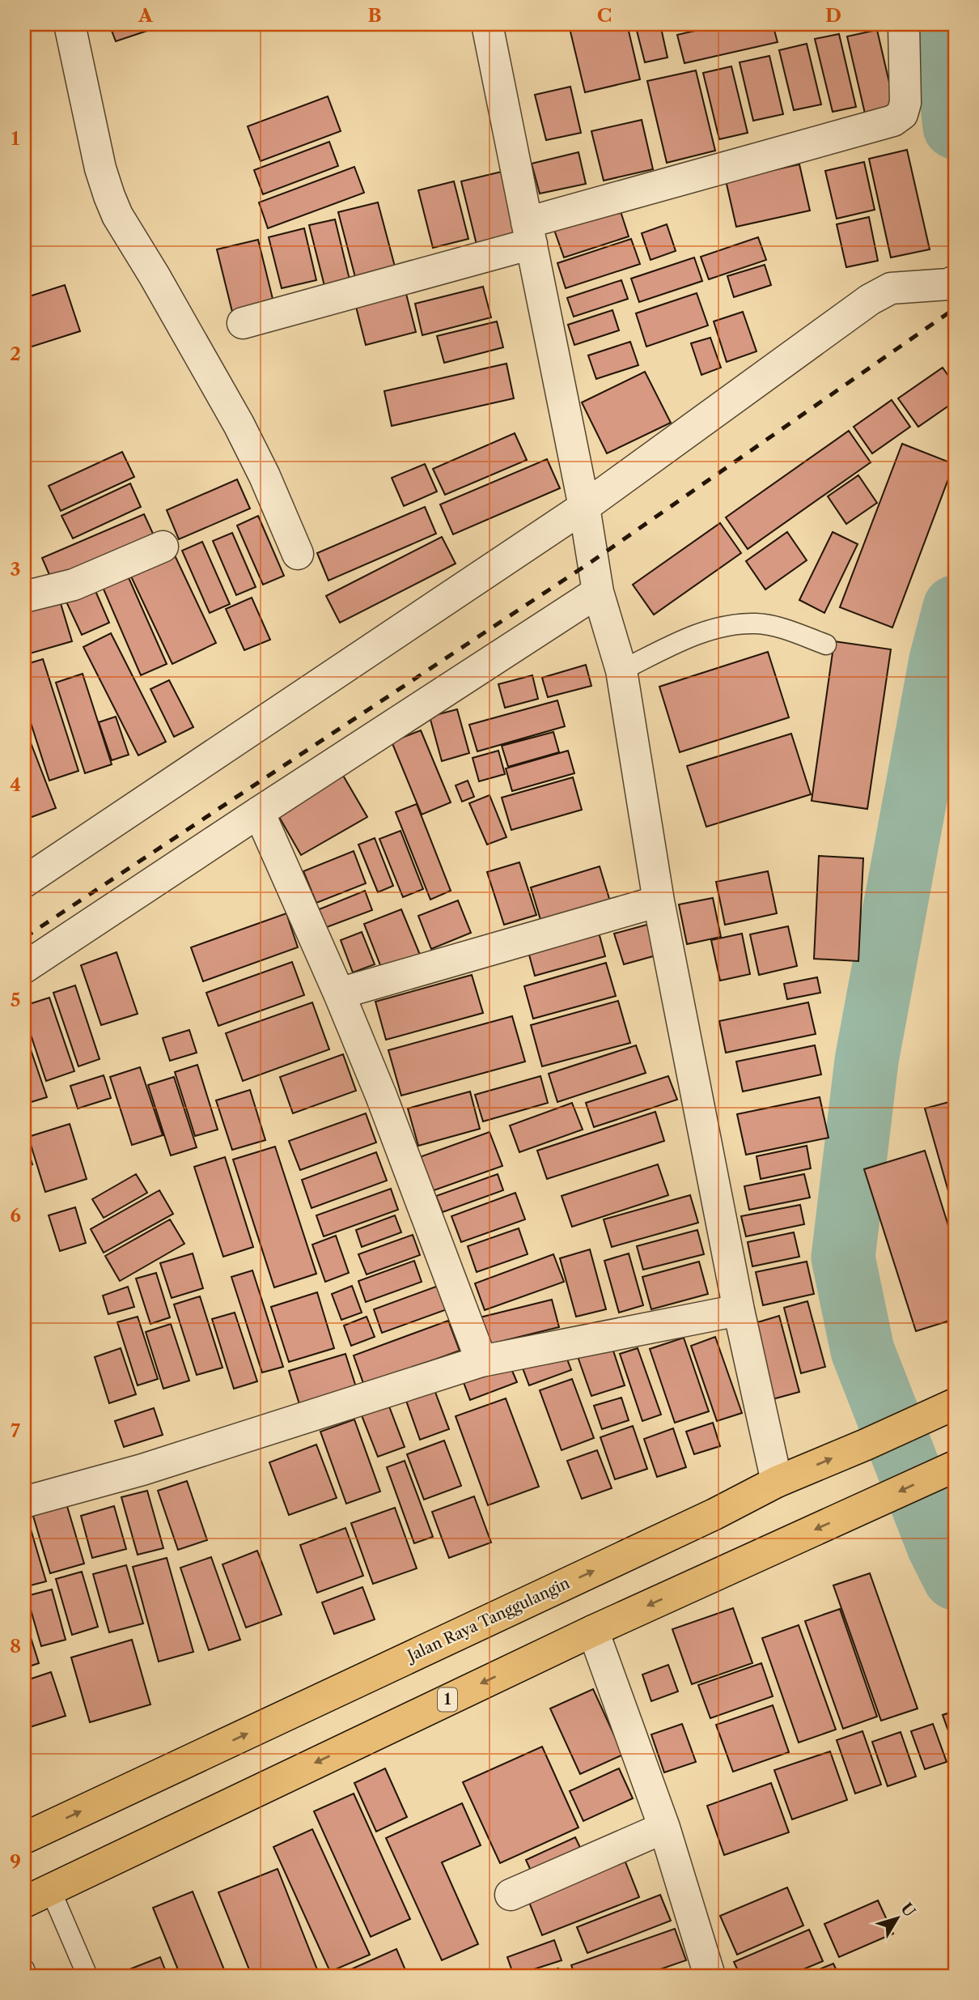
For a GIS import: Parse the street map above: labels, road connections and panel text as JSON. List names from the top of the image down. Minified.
{"streets":{"highway":["Jalan Raya Tanggulangin","1"]},"north":"top right","grid":{"columns":["A","B","C","D"],"rows":["1","2","3","4","5","6","7","8","9"]}}
